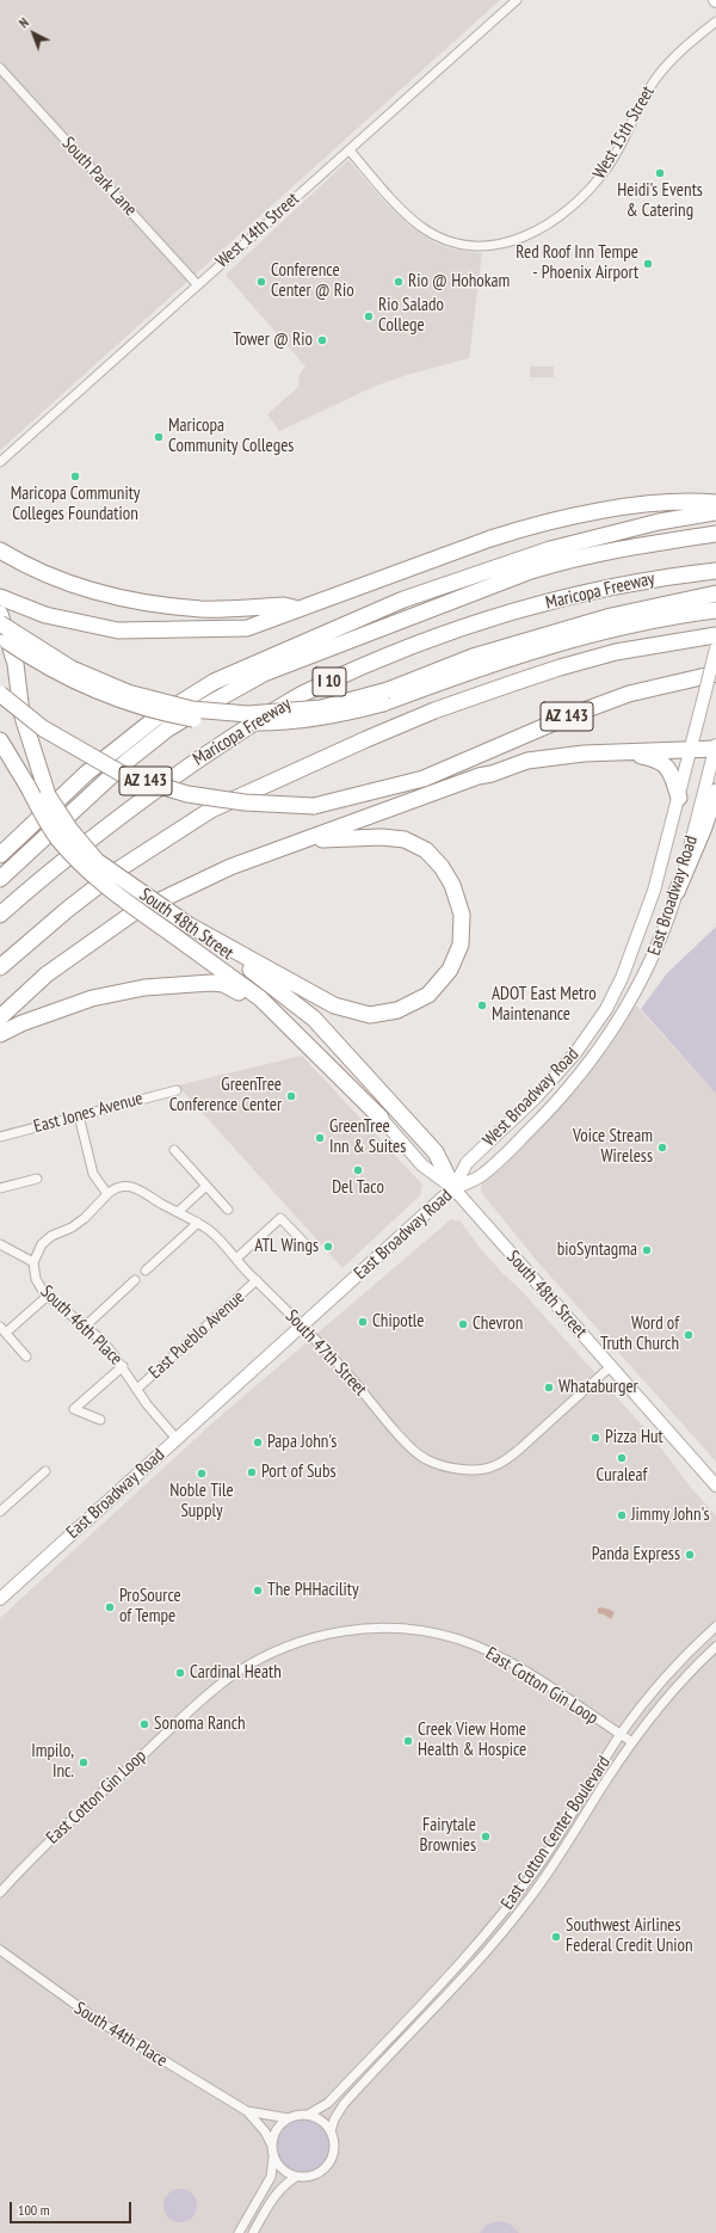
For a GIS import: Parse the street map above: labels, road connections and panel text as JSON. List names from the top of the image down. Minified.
{"streets":{"highway":["Maricopa Freeway","I 10","AZ 143","South 48th Street"],"main road":["East Broadway Road","West Broadway Road"],"street":["West 15th Street","South Park Lane","West 14th Street","East Jones Avenue","South 46th Place","East Pueblo Avenue","South 47th Street","East Cotton Gin Loop","East Cotton Center Boulevard","South 44th Place"]},"crossings":[["West 15th Street","West 14th Street"],["South Park Lane","West 14th Street"],["East Broadway Road","South 48th Street"],["East Broadway Road","West Broadway Road"],["East Broadway Road","South 46th Place"],["East Broadway Road","South 47th Street"],["South 48th Street","West Broadway Road"],["South 48th Street","South 47th Street"],["South 46th Place","East Pueblo Avenue"],["East Pueblo Avenue","South 47th Street"],["East Cotton Gin Loop","East Cotton Center Boulevard"],["East Cotton Center Boulevard","South 44th Place"]],"places":["Heidi's Events & Catering","Red Roof Inn Tempe - Phoenix Airport","Conference Center @ Rio","Rio @ Hohokam","Rio Salado College","Tower @ Rio","Maricopa Community Colleges","Maricopa Community Colleges Foundation","ADOT East Metro Maintenance","GreenTree Conference Center","GreenTree Inn & Suites","Voice Stream Wireless","Del Taco","ATL Wings","bioSyntagma","Chipotle","Chevron","Word of Truth Church","Whataburger","Pizza Hut","Papa John's","Curaleaf","Port of Subs","Noble Tile Supply","Jimmy John's","Panda Express","The PHHacility","ProSource of Tempe","Cardinal Heath","Sonoma Ranch","Creek View Home Health & Hospice","Impilo, Inc.","Fairytale Brownies","Southwest Airlines Federal Credit Union"],"scale_bar":"100 m","north":"top left"}
